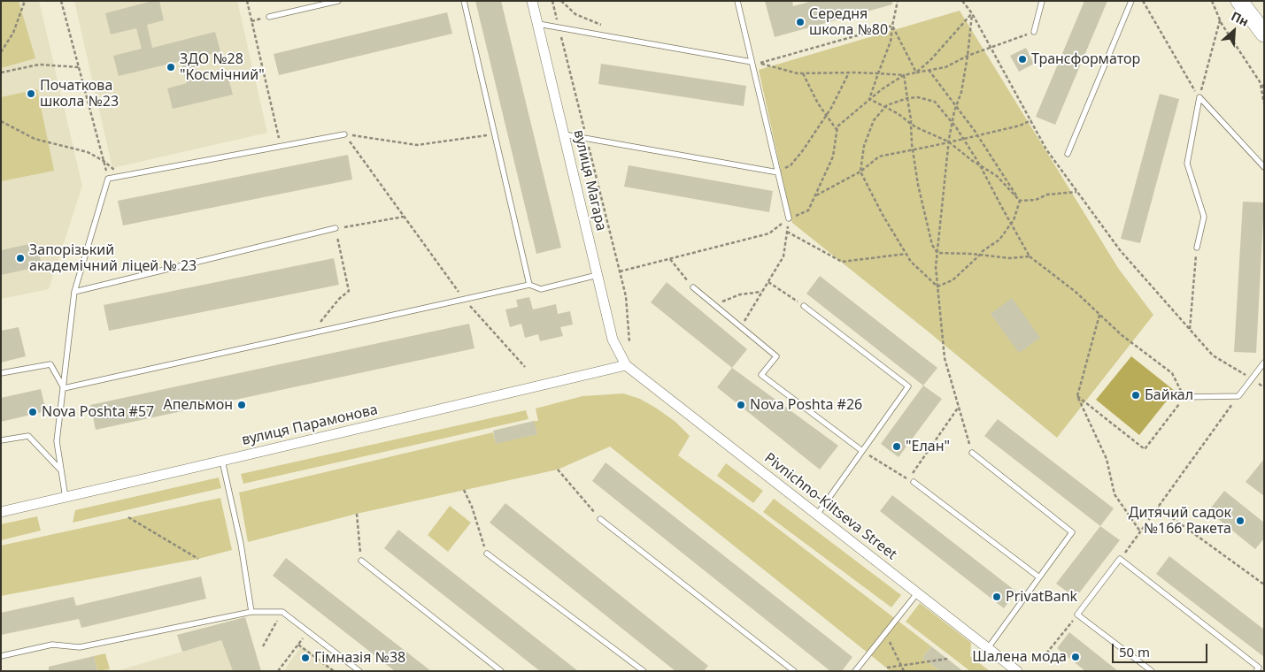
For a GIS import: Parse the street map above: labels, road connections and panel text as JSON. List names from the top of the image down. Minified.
{"streets":{"street":["вулиця Магара","вулиця Парамонова","Pivnichno-Kiltseva Street"]},"crossings":[["вулиця Магара","вулиця Парамонова"],["вулиця Магара","Pivnichno-Kiltseva Street"],["вулиця Парамонова","Pivnichno-Kiltseva Street"]],"places":["Середня школа №80","Трансформатор","ЗДО №28 \"Космічний\"","Початкова школа №23","Запорізький академічний ліцей № 23","Байкал","Апельмон","Nova Poshta #26","Nova Poshta #57","\"Елан\"","Дитячий садок №166 Ракета","PrivatBank","Шалена мода","Гімназія №38"],"scale_bar":"50 m","north":"top right"}
